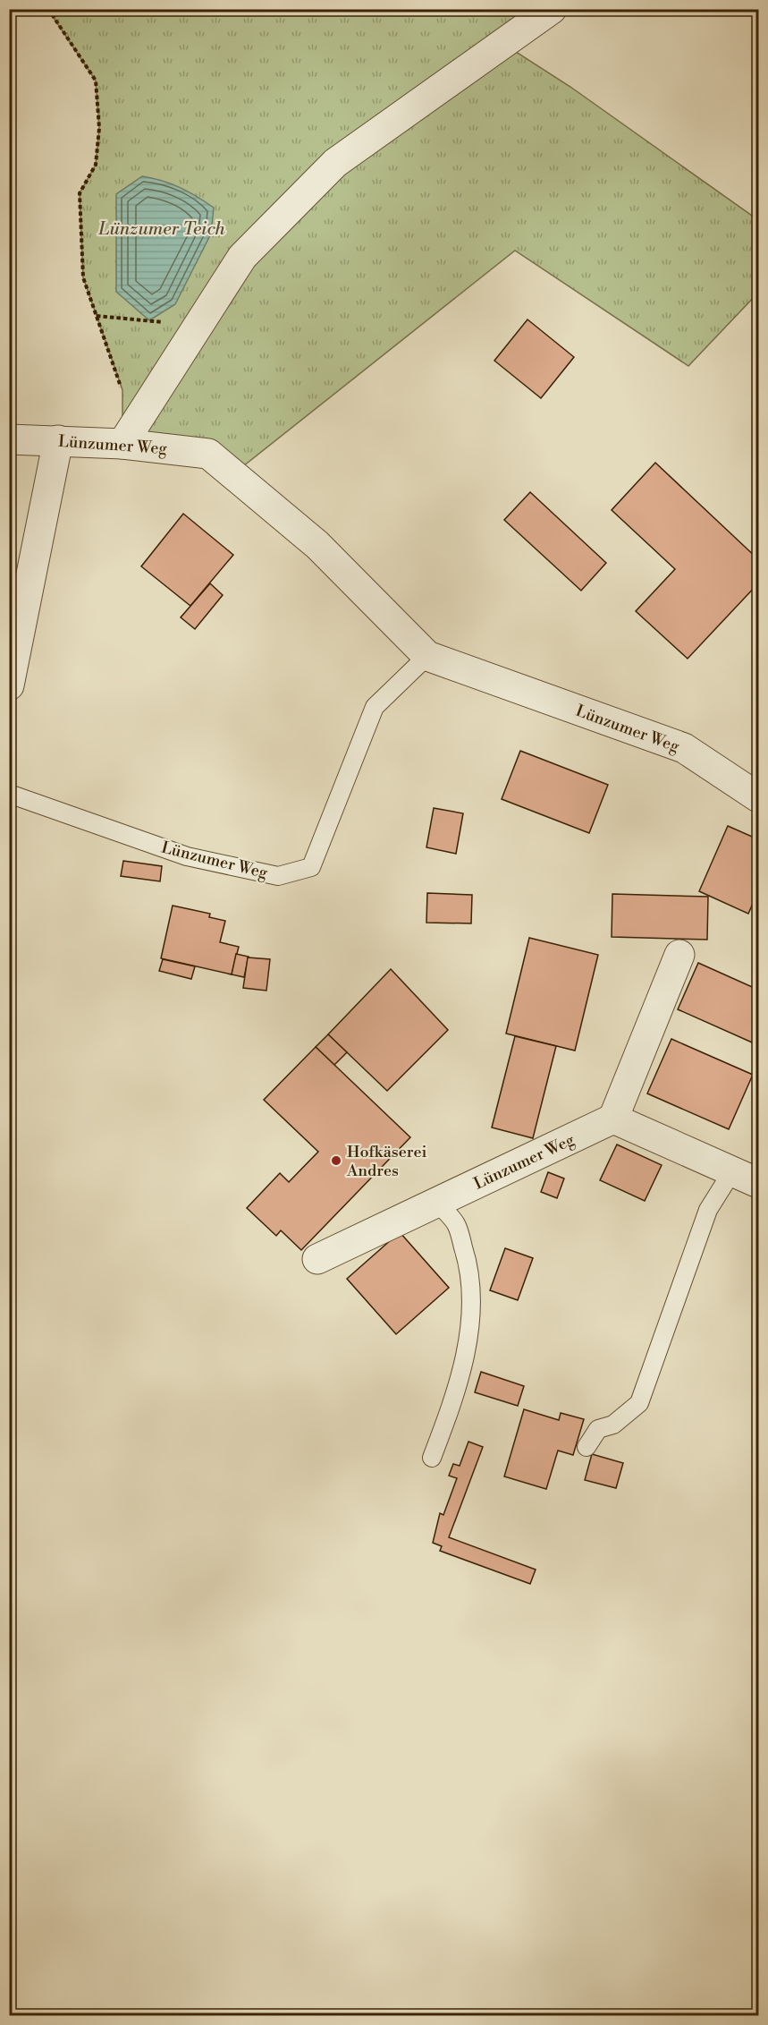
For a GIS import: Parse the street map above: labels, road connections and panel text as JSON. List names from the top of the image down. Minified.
{"streets":{"street":["Lünzumer Weg"]},"water":["Lünzumer Teich"],"places":["Hofkäserei Andres"]}
